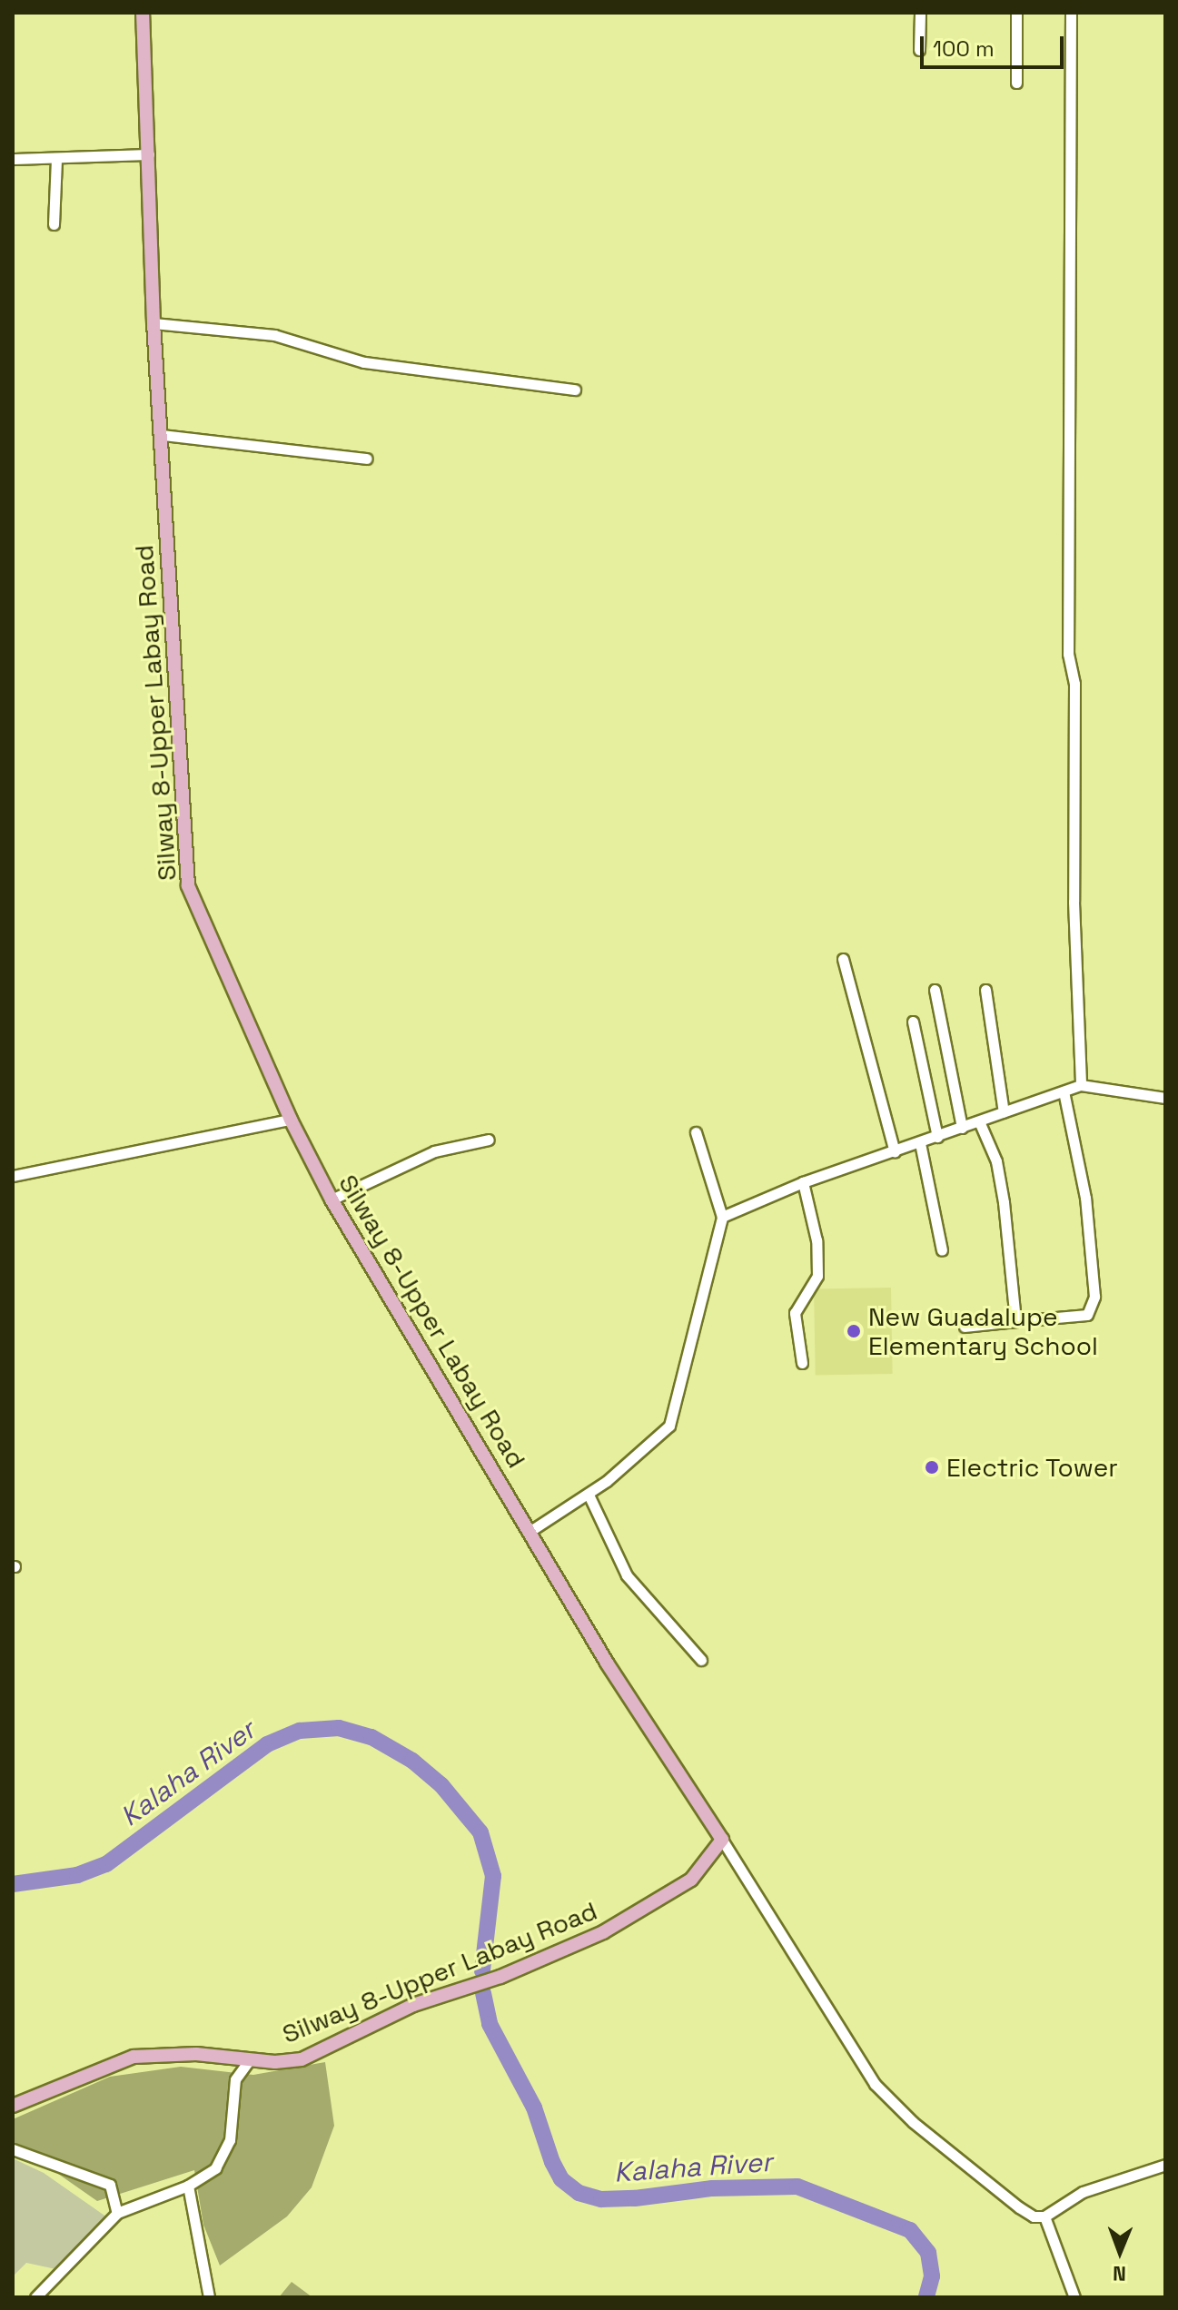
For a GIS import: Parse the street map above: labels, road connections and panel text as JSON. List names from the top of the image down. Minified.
{"streets":{"main road":["Silway 8-Upper Labay Road"]},"water":["Kalaha River"],"places":["New Guadalupe Elementary School","Electric Tower"],"scale_bar":"100 m","north":"bottom"}
